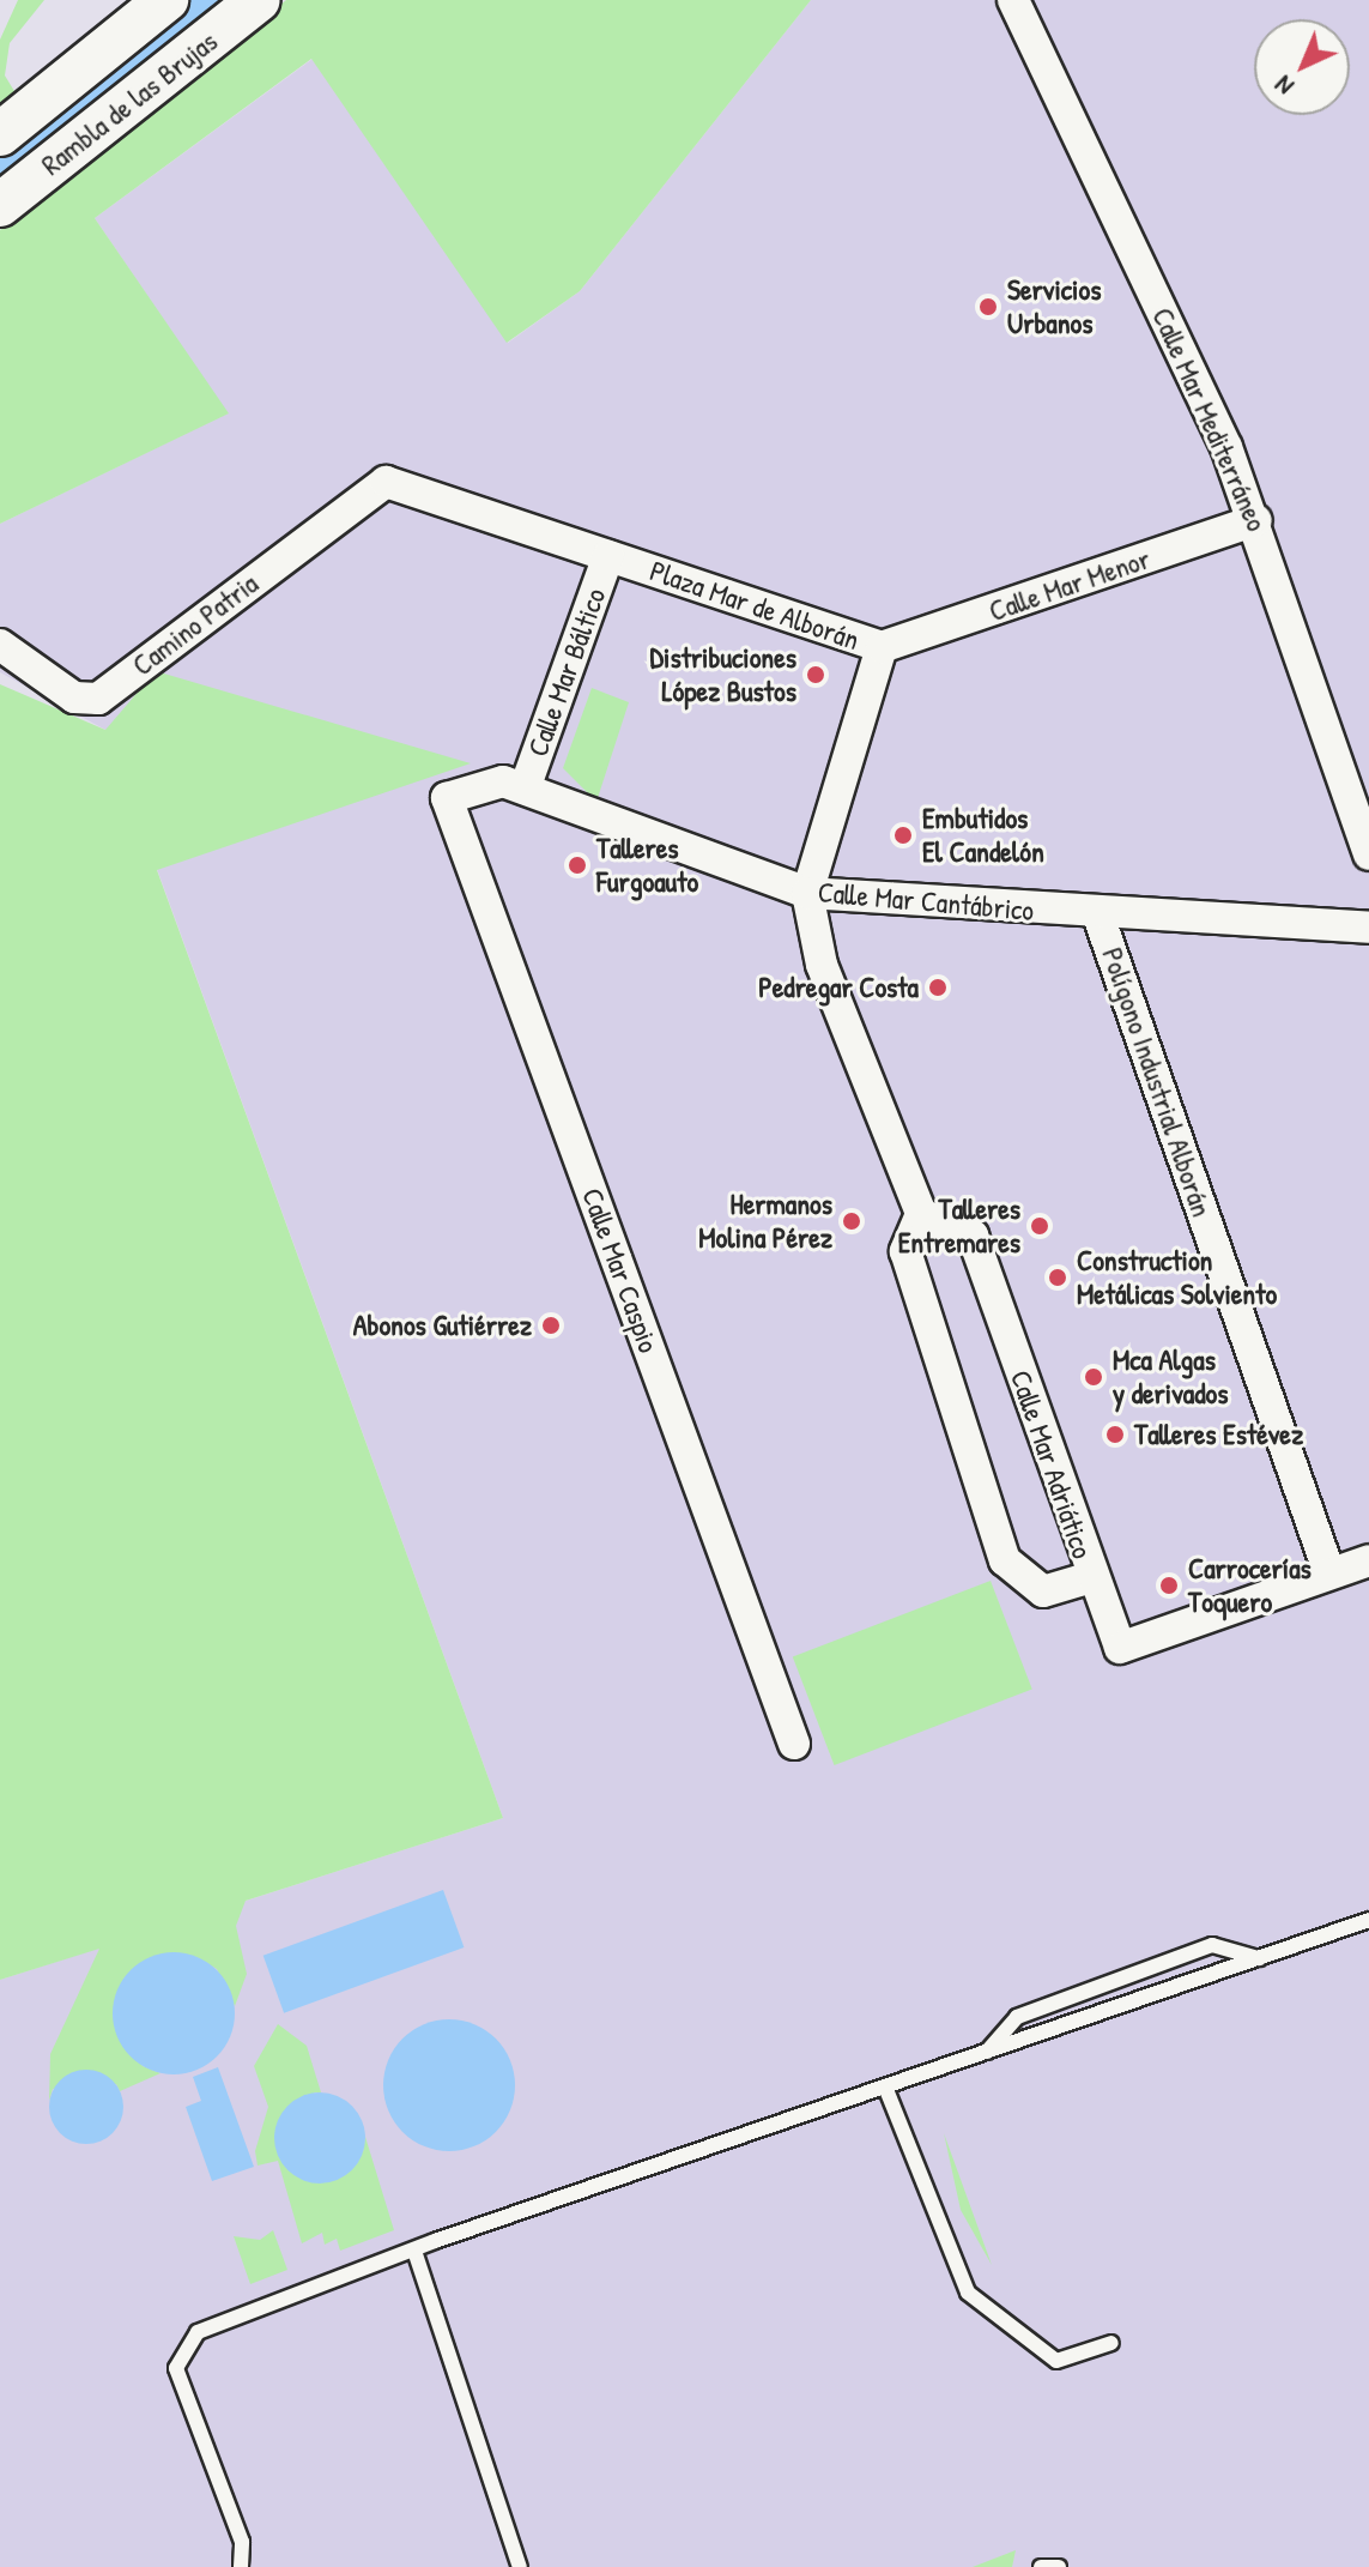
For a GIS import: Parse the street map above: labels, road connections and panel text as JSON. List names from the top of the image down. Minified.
{"streets":{"street":["Rambla de las Brujas","Calle Mar Mediterráneo","Calle Mar Menor","Plaza Mar de Alborán","Camino Patria","Calle Mar Báltico","Calle Mar Cantábrico","Polígono Industrial Alborán","Calle Mar Caspio","Calle Mar Adriático"]},"crossings":[["Calle Mar Mediterráneo","Calle Mar Menor"],["Calle Mar Menor","Plaza Mar de Alborán"],["Plaza Mar de Alborán","Camino Patria"],["Plaza Mar de Alborán","Calle Mar Báltico"],["Plaza Mar de Alborán","Calle Mar Cantábrico"],["Calle Mar Báltico","Calle Mar Cantábrico"],["Calle Mar Cantábrico","Polígono Industrial Alborán"],["Calle Mar Cantábrico","Calle Mar Caspio"]],"places":["Servicios Urbanos","Distribuciones López Bustos","Embutidos El Candelón","Talleres Furgoauto","Pedregar Costa","Hermanos Molina Pérez","Talleres Entremares","Construction Metálicas Solviento","Abonos Gutiérrez","Mca Algas y derivados","Talleres Estévez","Carrocerías Toquero"],"north":"bottom left"}
